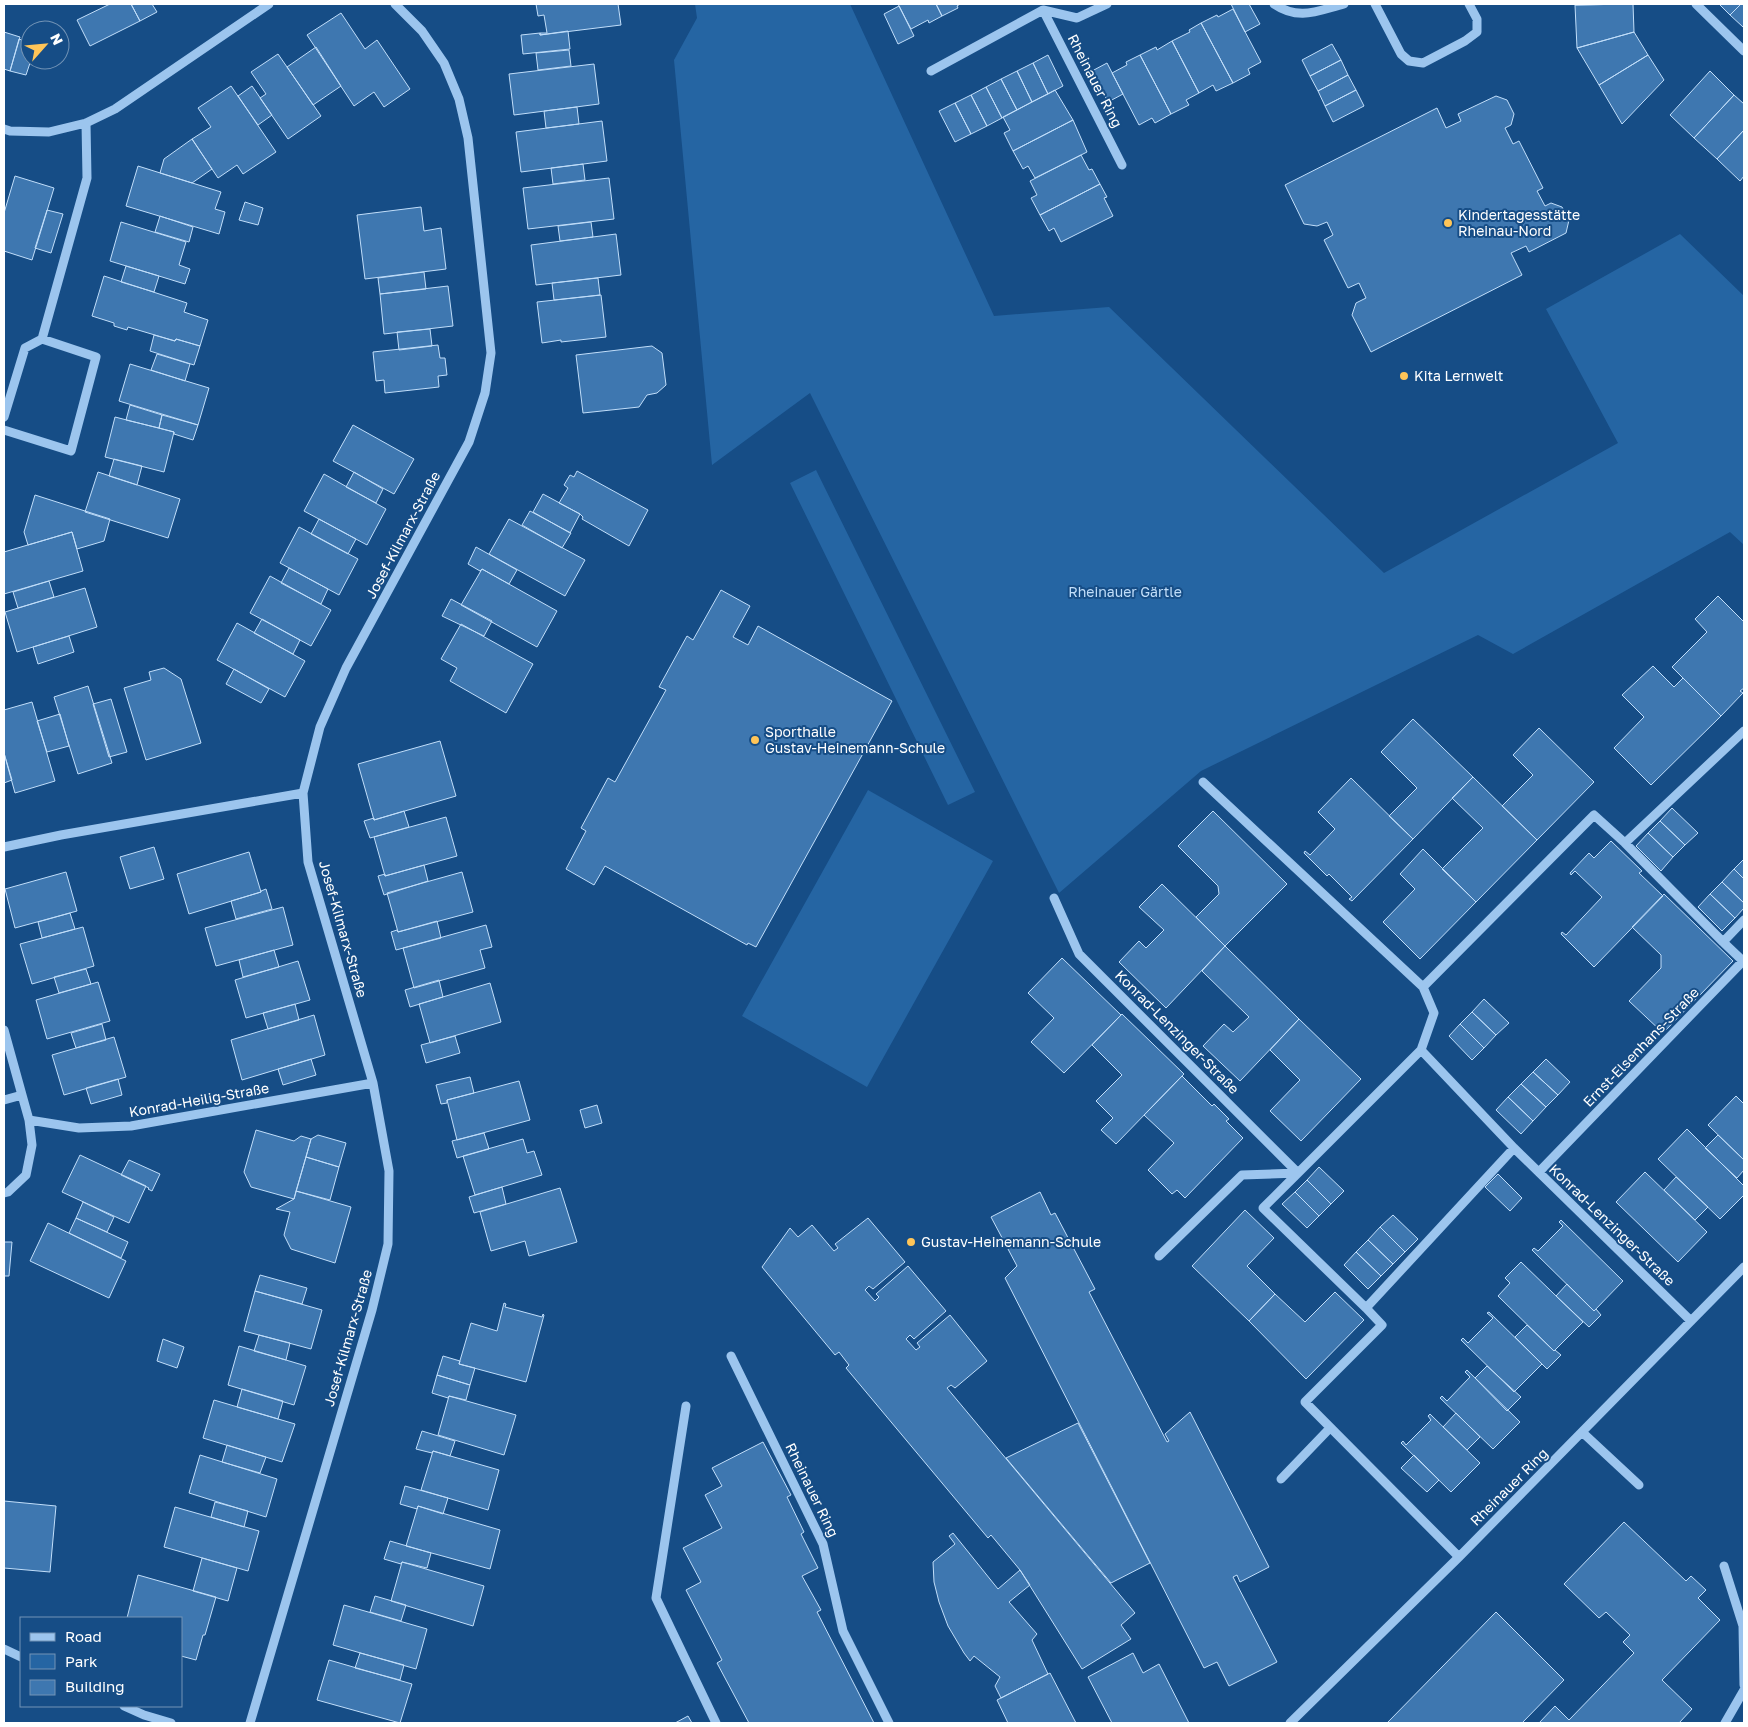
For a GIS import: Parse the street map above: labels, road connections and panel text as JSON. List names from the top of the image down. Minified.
{"streets":{"street":["Rheinauer Ring","Josef-Kilmarx-Straße","Konrad-Lenzinger-Straße","Ernst-Elsenhans-Straße","Konrad-Heilig-Straße"]},"crossings":[["Rheinauer Ring","Konrad-Lenzinger-Straße"],["Josef-Kilmarx-Straße","Konrad-Heilig-Straße"],["Konrad-Lenzinger-Straße","Ernst-Elsenhans-Straße"]],"parks":["Rheinauer Gärtle"],"places":["Kindertagesstätte Rheinau-Nord","Kita Lernwelt","Sporthalle Gustav-Heinemann-Schule","Gustav-Heinemann-Schule"],"legend":["Road","Park","Building"],"north":"top right"}
